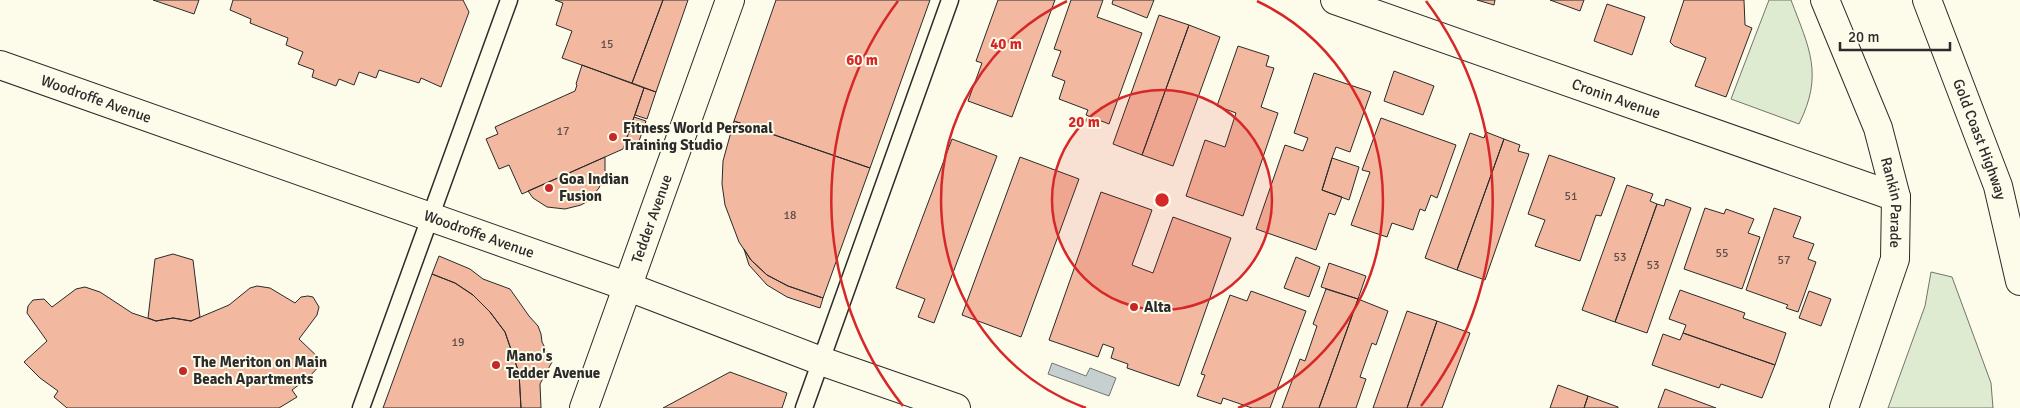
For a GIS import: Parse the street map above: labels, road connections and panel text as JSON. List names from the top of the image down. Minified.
{"streets":{"main road":["Woodroffe Avenue","Cronin Avenue","Gold Coast Highway","Rankin Parade","Tedder Avenue"]},"crossings":[["Woodroffe Avenue","Tedder Avenue"],["Cronin Avenue","Rankin Parade"]],"places":["Fitness World Personal Training Studio","Goa Indian Fusion","Alta","Mano's Tedder Avenue","The Meriton on Main Beach Apartments"],"house_numbers":["15","17","51","18","55","53","57","53","19"],"scale_bar":"20 m","rings":["40 m","60 m","20 m"]}
